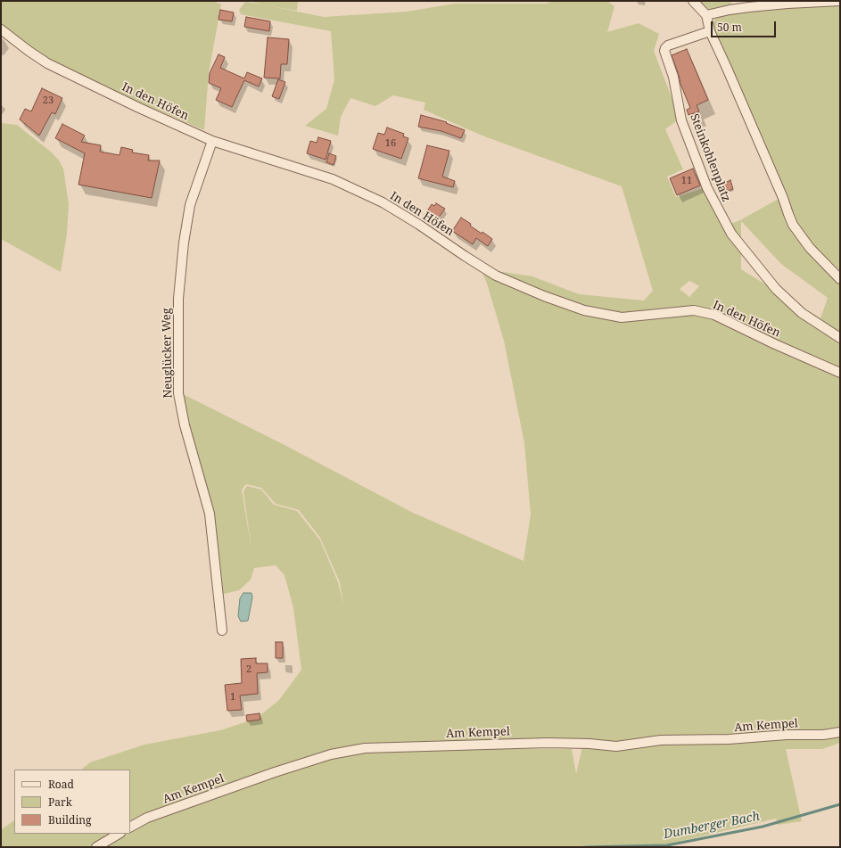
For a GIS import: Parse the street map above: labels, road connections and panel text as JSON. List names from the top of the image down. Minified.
{"streets":{"street":["In den Höfen","Steinkohlenplatz","Neuglücker Weg","Am Kempel"]},"crossings":[["In den Höfen","Neuglücker Weg"]],"water":["Dumberger Bach"],"house_numbers":["23","16","11","2","1"],"legend":["Road","Park","Building"],"scale_bar":"50 m"}
